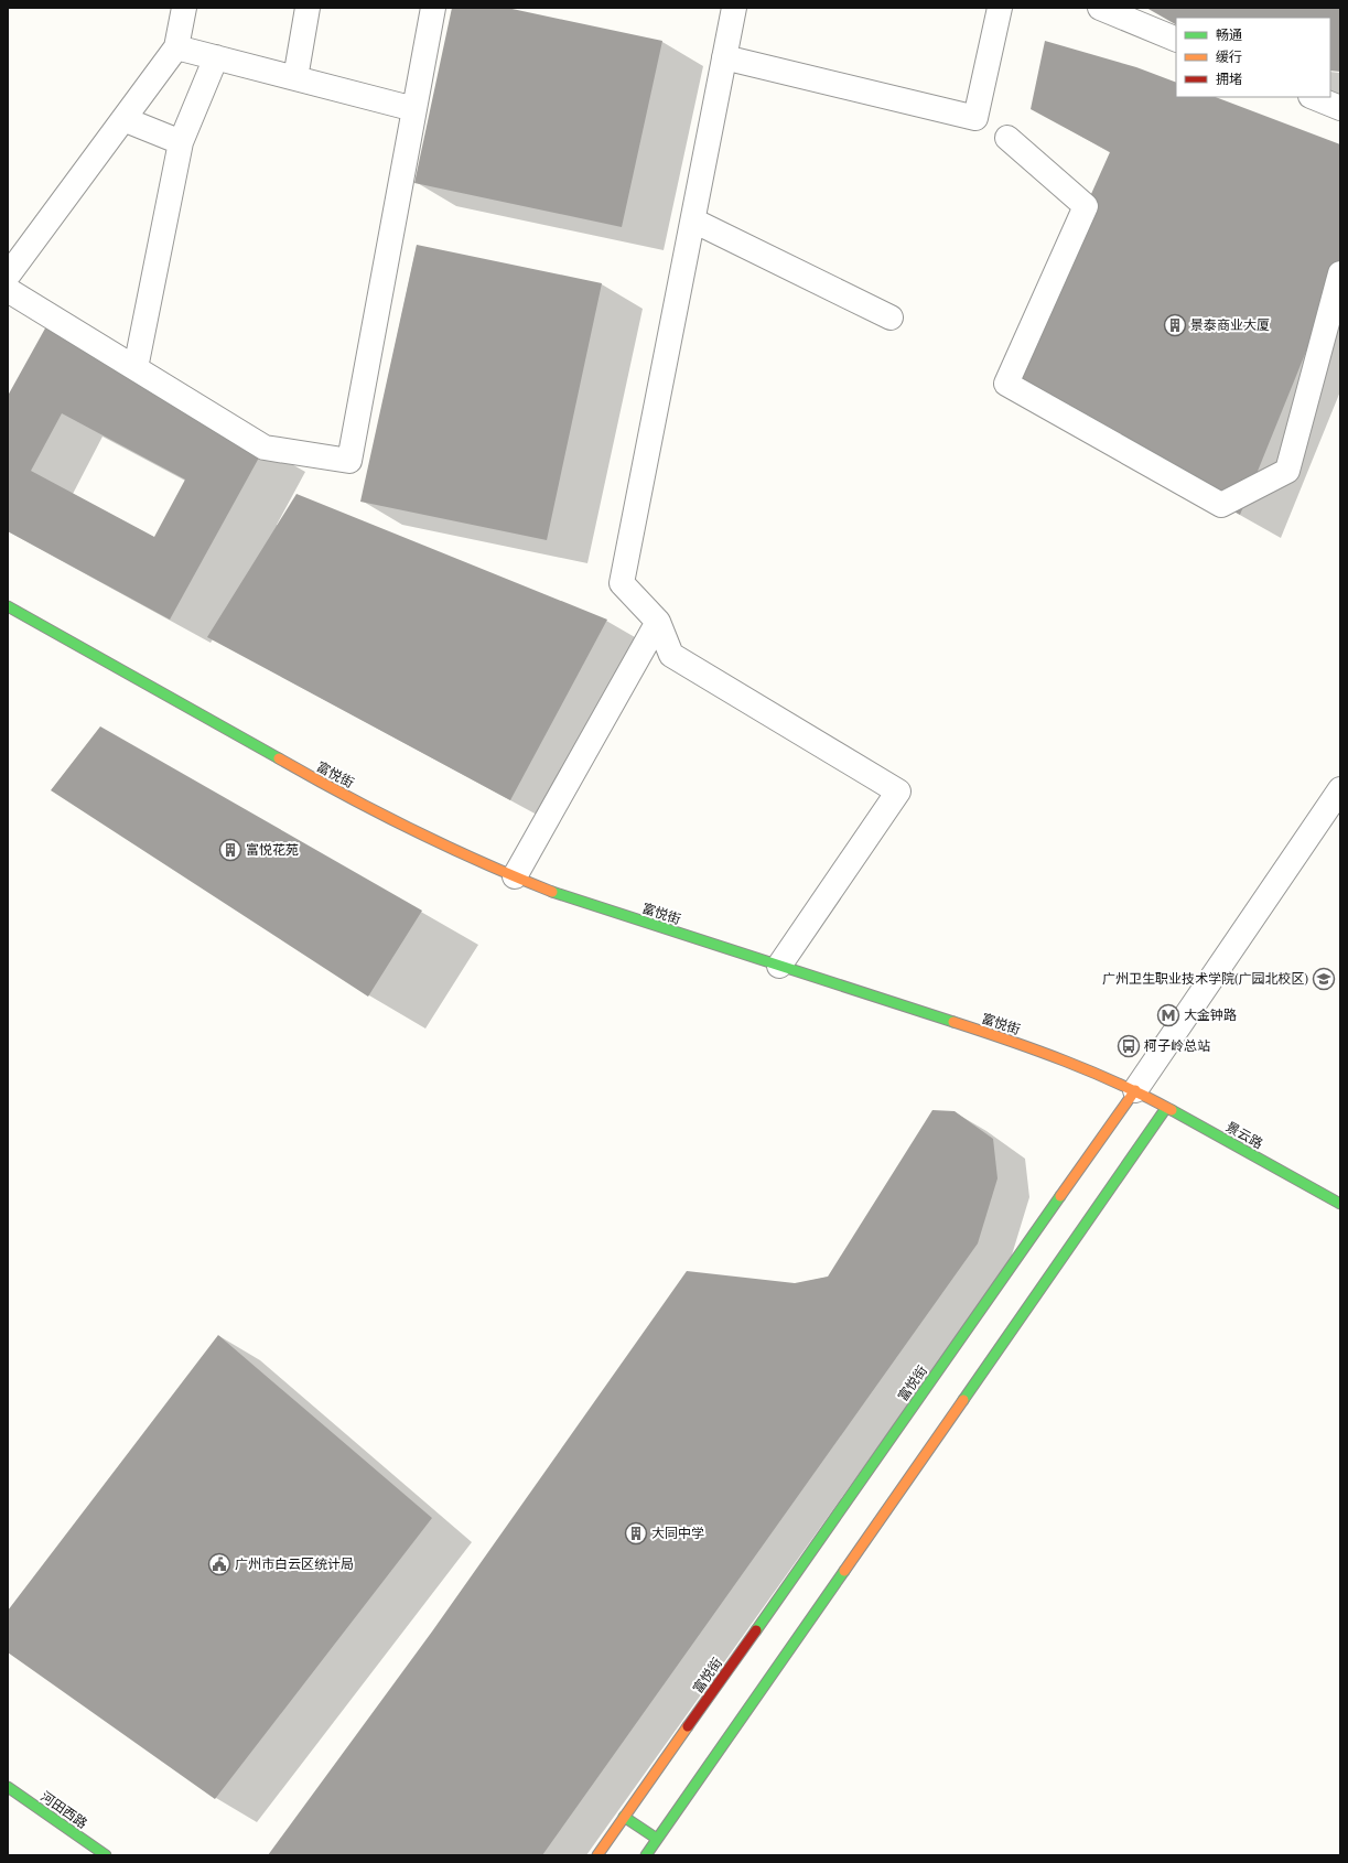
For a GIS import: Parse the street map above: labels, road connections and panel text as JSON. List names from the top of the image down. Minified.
{"streets":{"street":["富悦街","景云路","河田西路"]},"crossings":[["富悦街","景云路"]],"places":{"building":["景泰商业大厦","富悦花苑","大同中学"],"school or university":["广州卫生职业技术学院(广园北校区)"],"metro station":["大金钟路"],"bus stop":["柯子岭总站"],"public building":["广州市白云区统计局"]},"legend":["畅通","缓行","拥堵"]}
